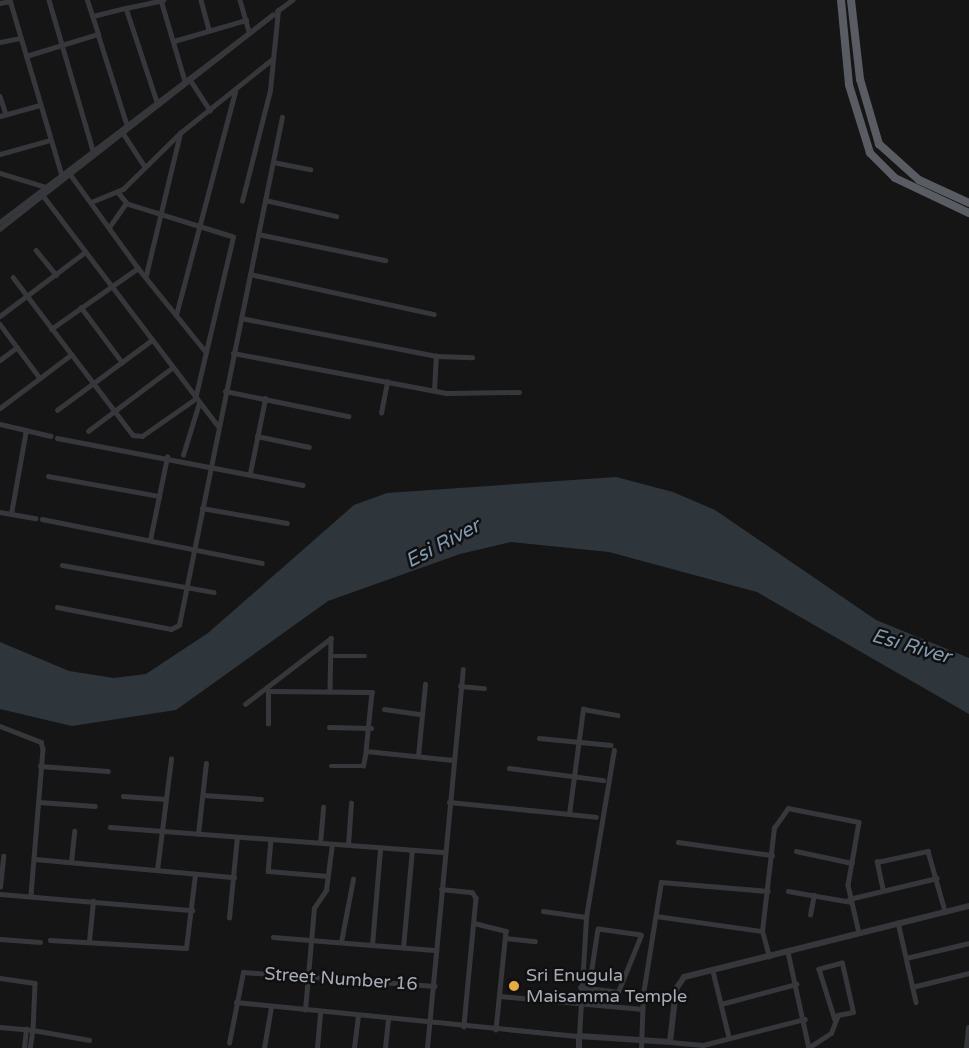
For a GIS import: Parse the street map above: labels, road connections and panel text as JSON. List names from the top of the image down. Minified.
{"streets":{"street":["Street Number 16"]},"water":["Esi River"],"places":["Sri Enugula Maisamma Temple"]}
